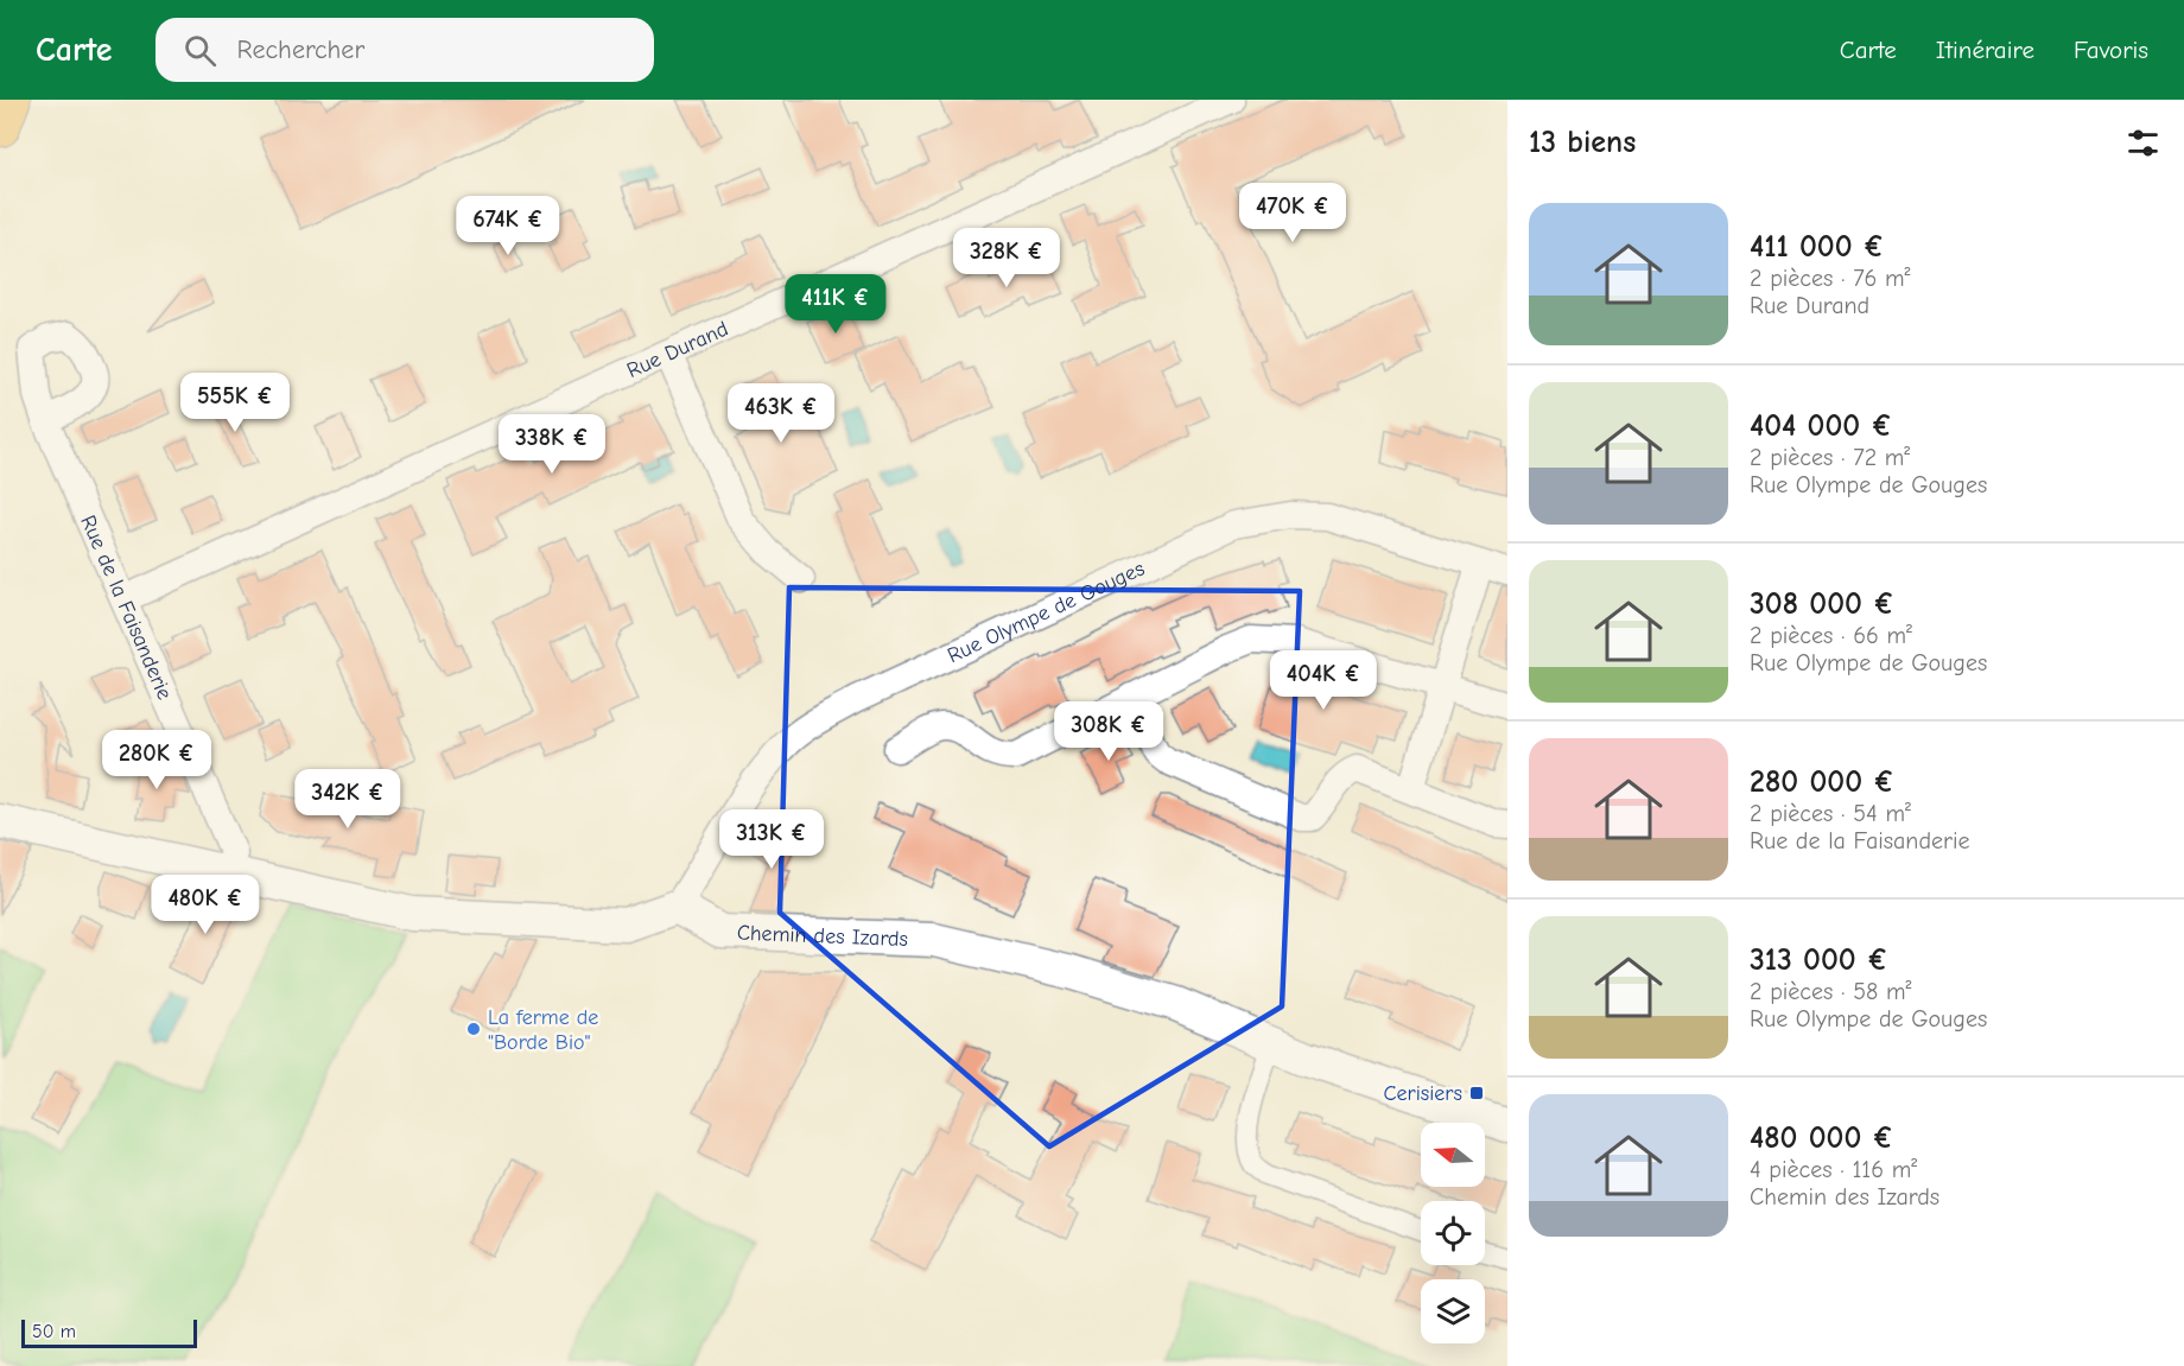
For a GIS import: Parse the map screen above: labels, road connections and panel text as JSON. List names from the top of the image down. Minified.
{"streets":{"street":["Rue Durand","Rue de la Faisanderie","Rue Olympe de Gouges","Chemin des Izards"]},"crossings":[["Rue Durand","Rue de la Faisanderie"],["Rue Olympe de Gouges","Chemin des Izards"]],"places":{"other":["La ferme de \"Borde Bio\""],"transit":["Cerisiers"]},"scale_bar":"50 m","north":"left","page":{"header":"Carte","search":"Rechercher","nav":["Carte","Itinéraire","Favoris"],"heading":"13 biens","price":["470K €","674K €","328K €","411K €","555K €","463K €","338K €","404K €","308K €","280K €","342K €","313K €","480K €"],"list":[{"name":"411 000 €","note":"2 pièces · 76 m² · Rue Durand"},{"name":"404 000 €","note":"2 pièces · 72 m² · Rue Olympe de Gouges"},{"name":"308 000 €","note":"2 pièces · 66 m² · Rue Olympe de Gouges"},{"name":"280 000 €","note":"2 pièces · 54 m² · Rue de la Faisanderie"},{"name":"313 000 €","note":"2 pièces · 58 m² · Rue Olympe de Gouges"},{"name":"480 000 €","note":"4 pièces · 116 m² · Chemin des Izards"}],"scale":"50 m"}}
